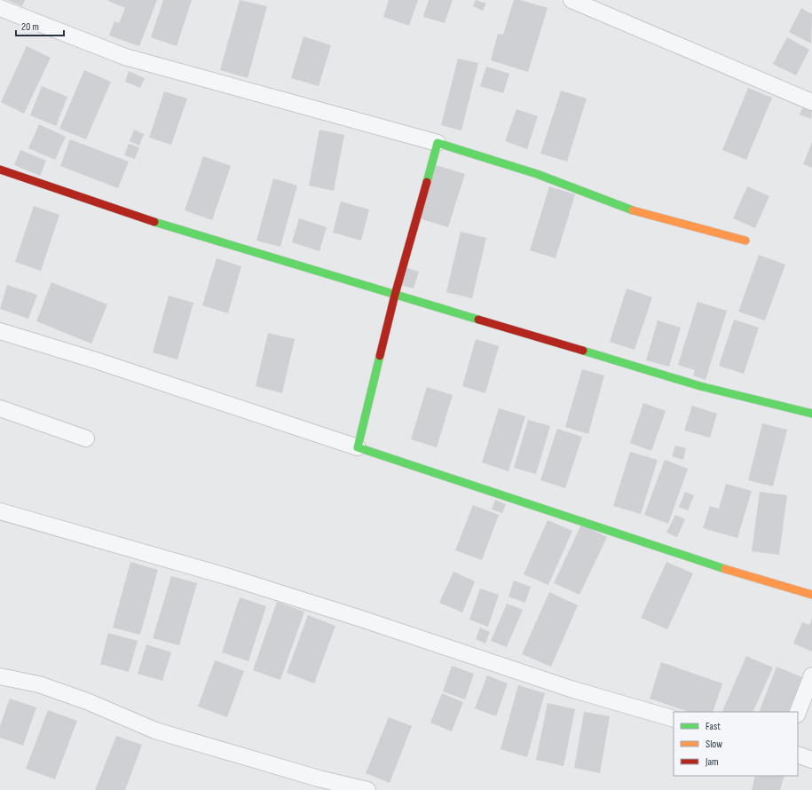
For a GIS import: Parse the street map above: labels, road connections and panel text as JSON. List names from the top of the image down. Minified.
{"legend":["Fast","Slow","Jam"],"scale_bar":"20 m"}
